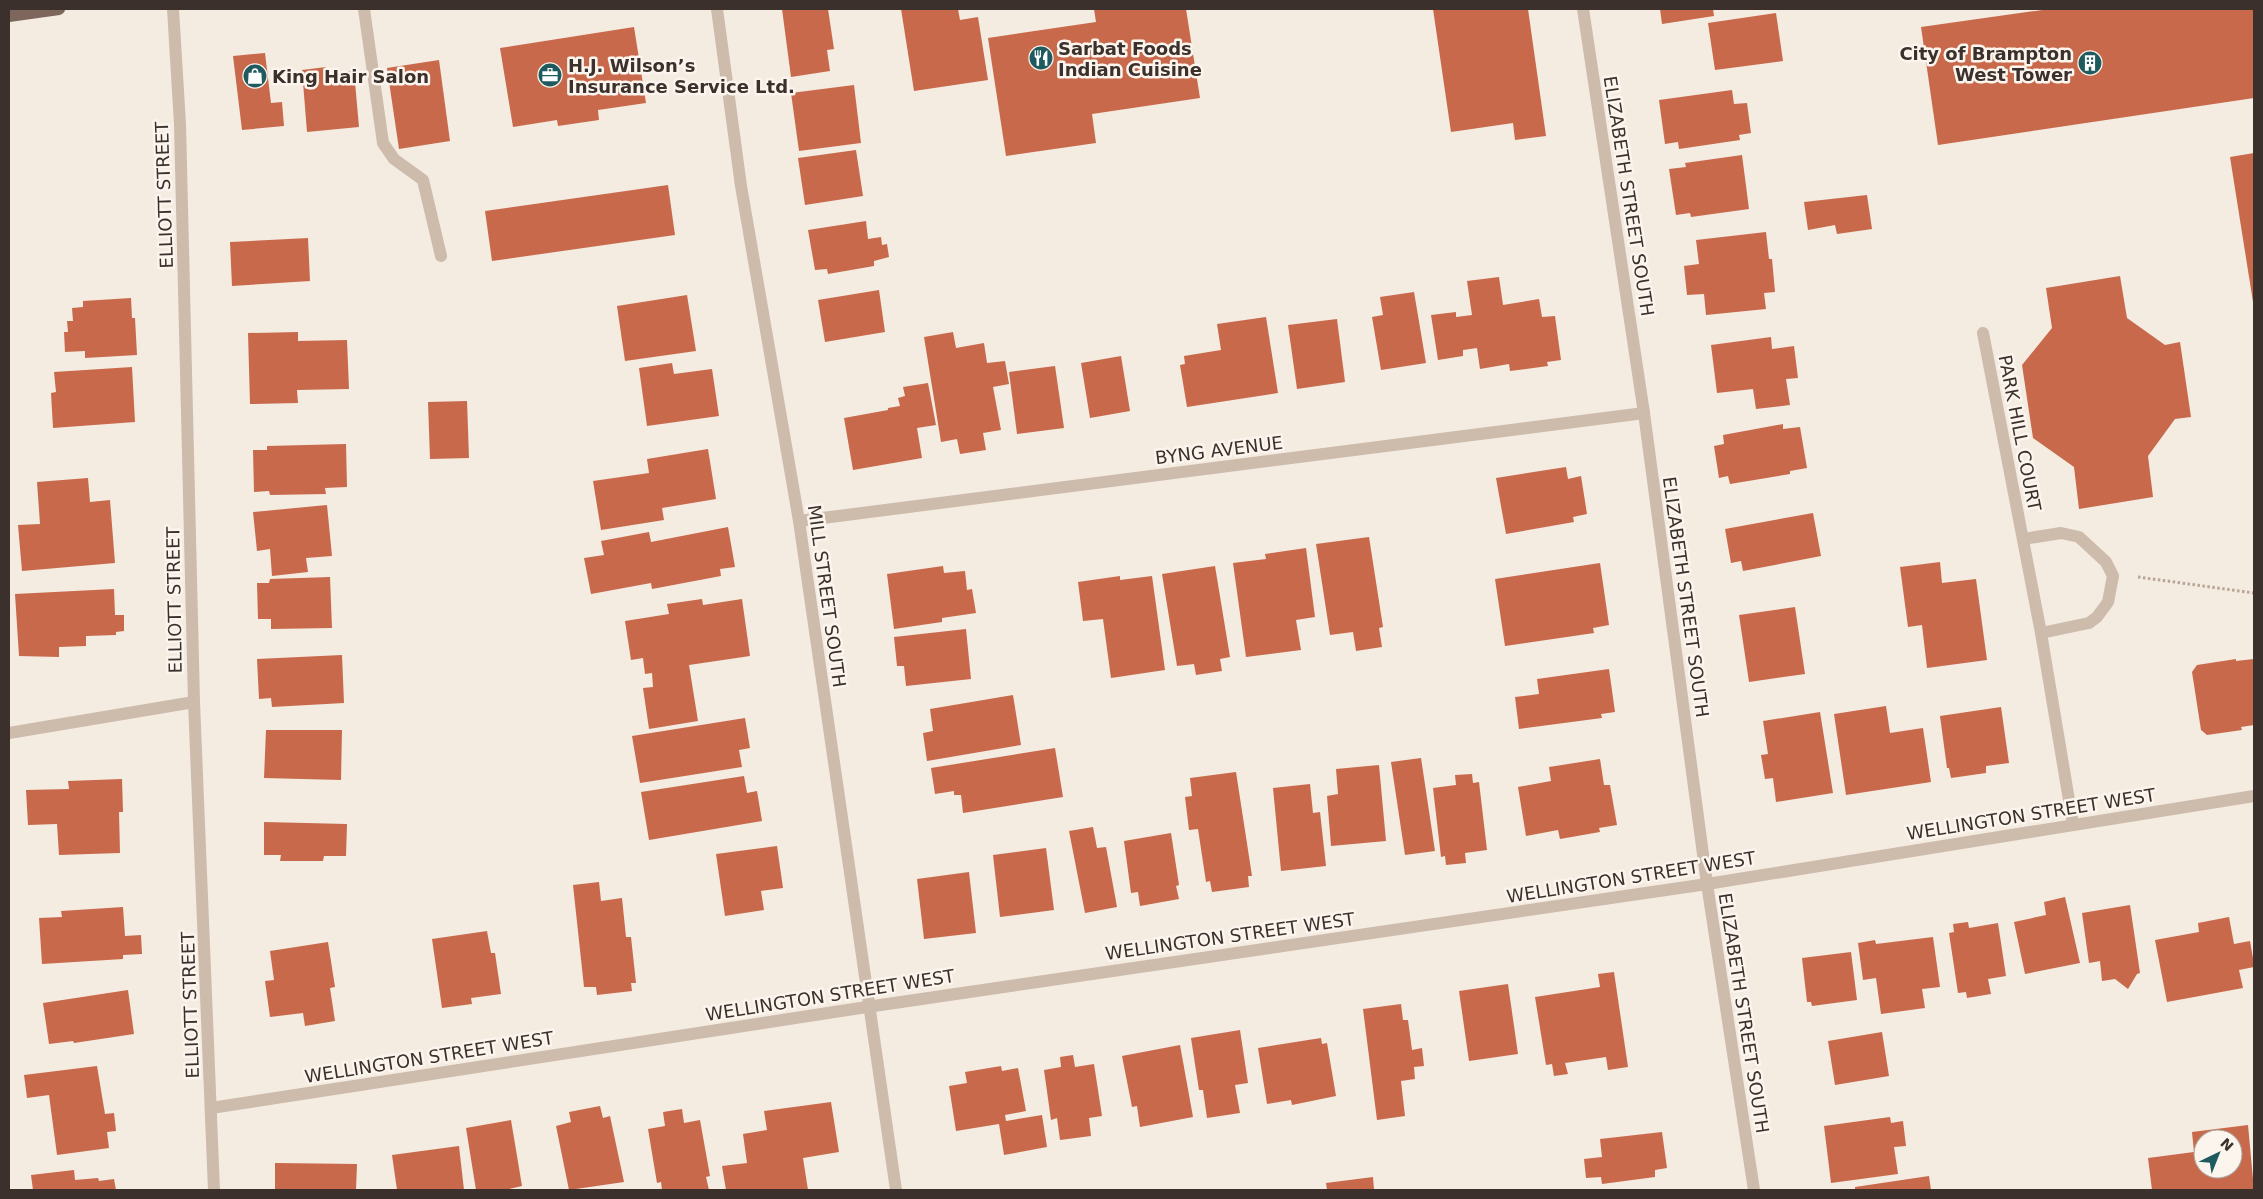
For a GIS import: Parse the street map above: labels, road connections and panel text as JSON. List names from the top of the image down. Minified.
{"streets":{"street":["ELLIOTT STREET","ELIZABETH STREET SOUTH","PARK HILL COURT","BYNG AVENUE","MILL STREET SOUTH","WELLINGTON STREET WEST"]},"crossings":[["ELLIOTT STREET","WELLINGTON STREET WEST"],["ELIZABETH STREET SOUTH","BYNG AVENUE"],["ELIZABETH STREET SOUTH","WELLINGTON STREET WEST"],["PARK HILL COURT","WELLINGTON STREET WEST"],["BYNG AVENUE","MILL STREET SOUTH"],["MILL STREET SOUTH","WELLINGTON STREET WEST"]],"places":{"restaurant":["Sarbat Foods Indian Cuisine"],"building":["City of Brampton West Tower"],"office":["H.J. Wilson’s Insurance Service Ltd."],"shop":["King Hair Salon"]},"north":"top right"}
